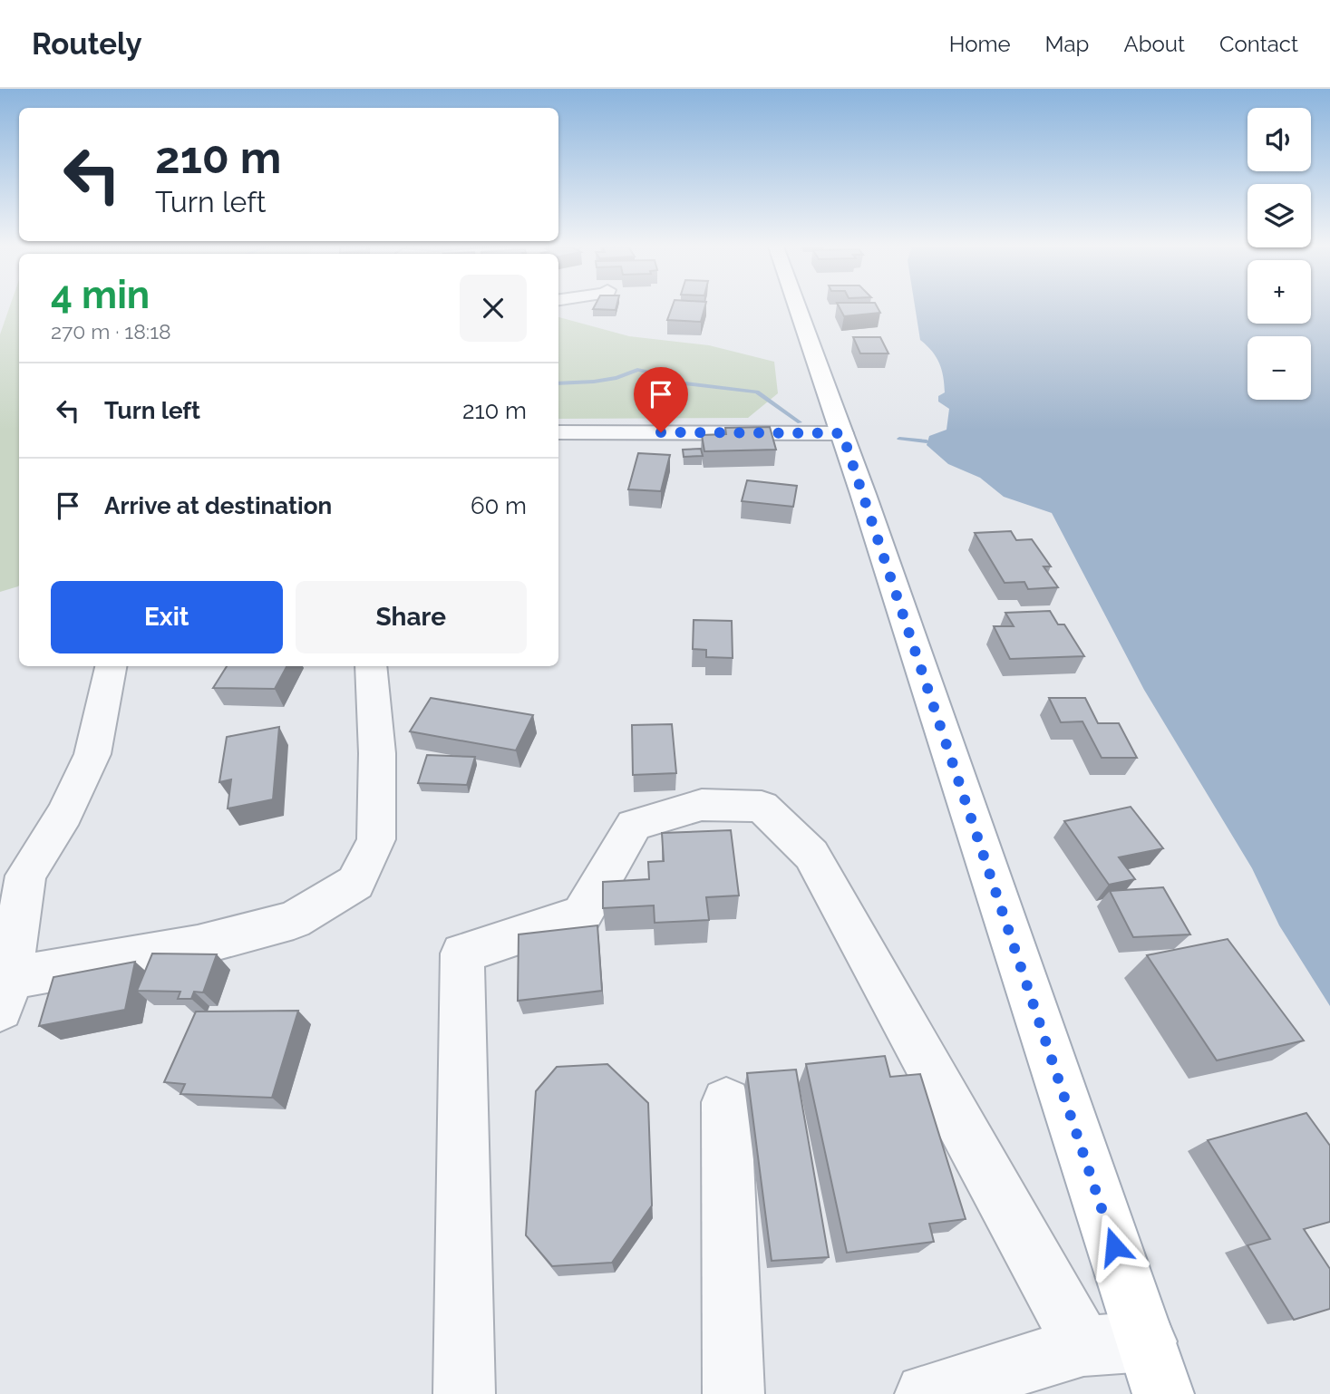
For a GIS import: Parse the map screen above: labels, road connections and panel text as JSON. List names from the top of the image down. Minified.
{"page":{"header":"Routely","nav":["Home","Map","About","Contact"],"map_buttons":["+","−"],"turn":["210 m","Turn left"],"heading":["4 min","270 m · 18:18"],"list":[{"name":"Turn left","value":"210 m"},{"name":"Arrive at destination","value":"60 m"}],"buttons":["Exit","Share"]}}
